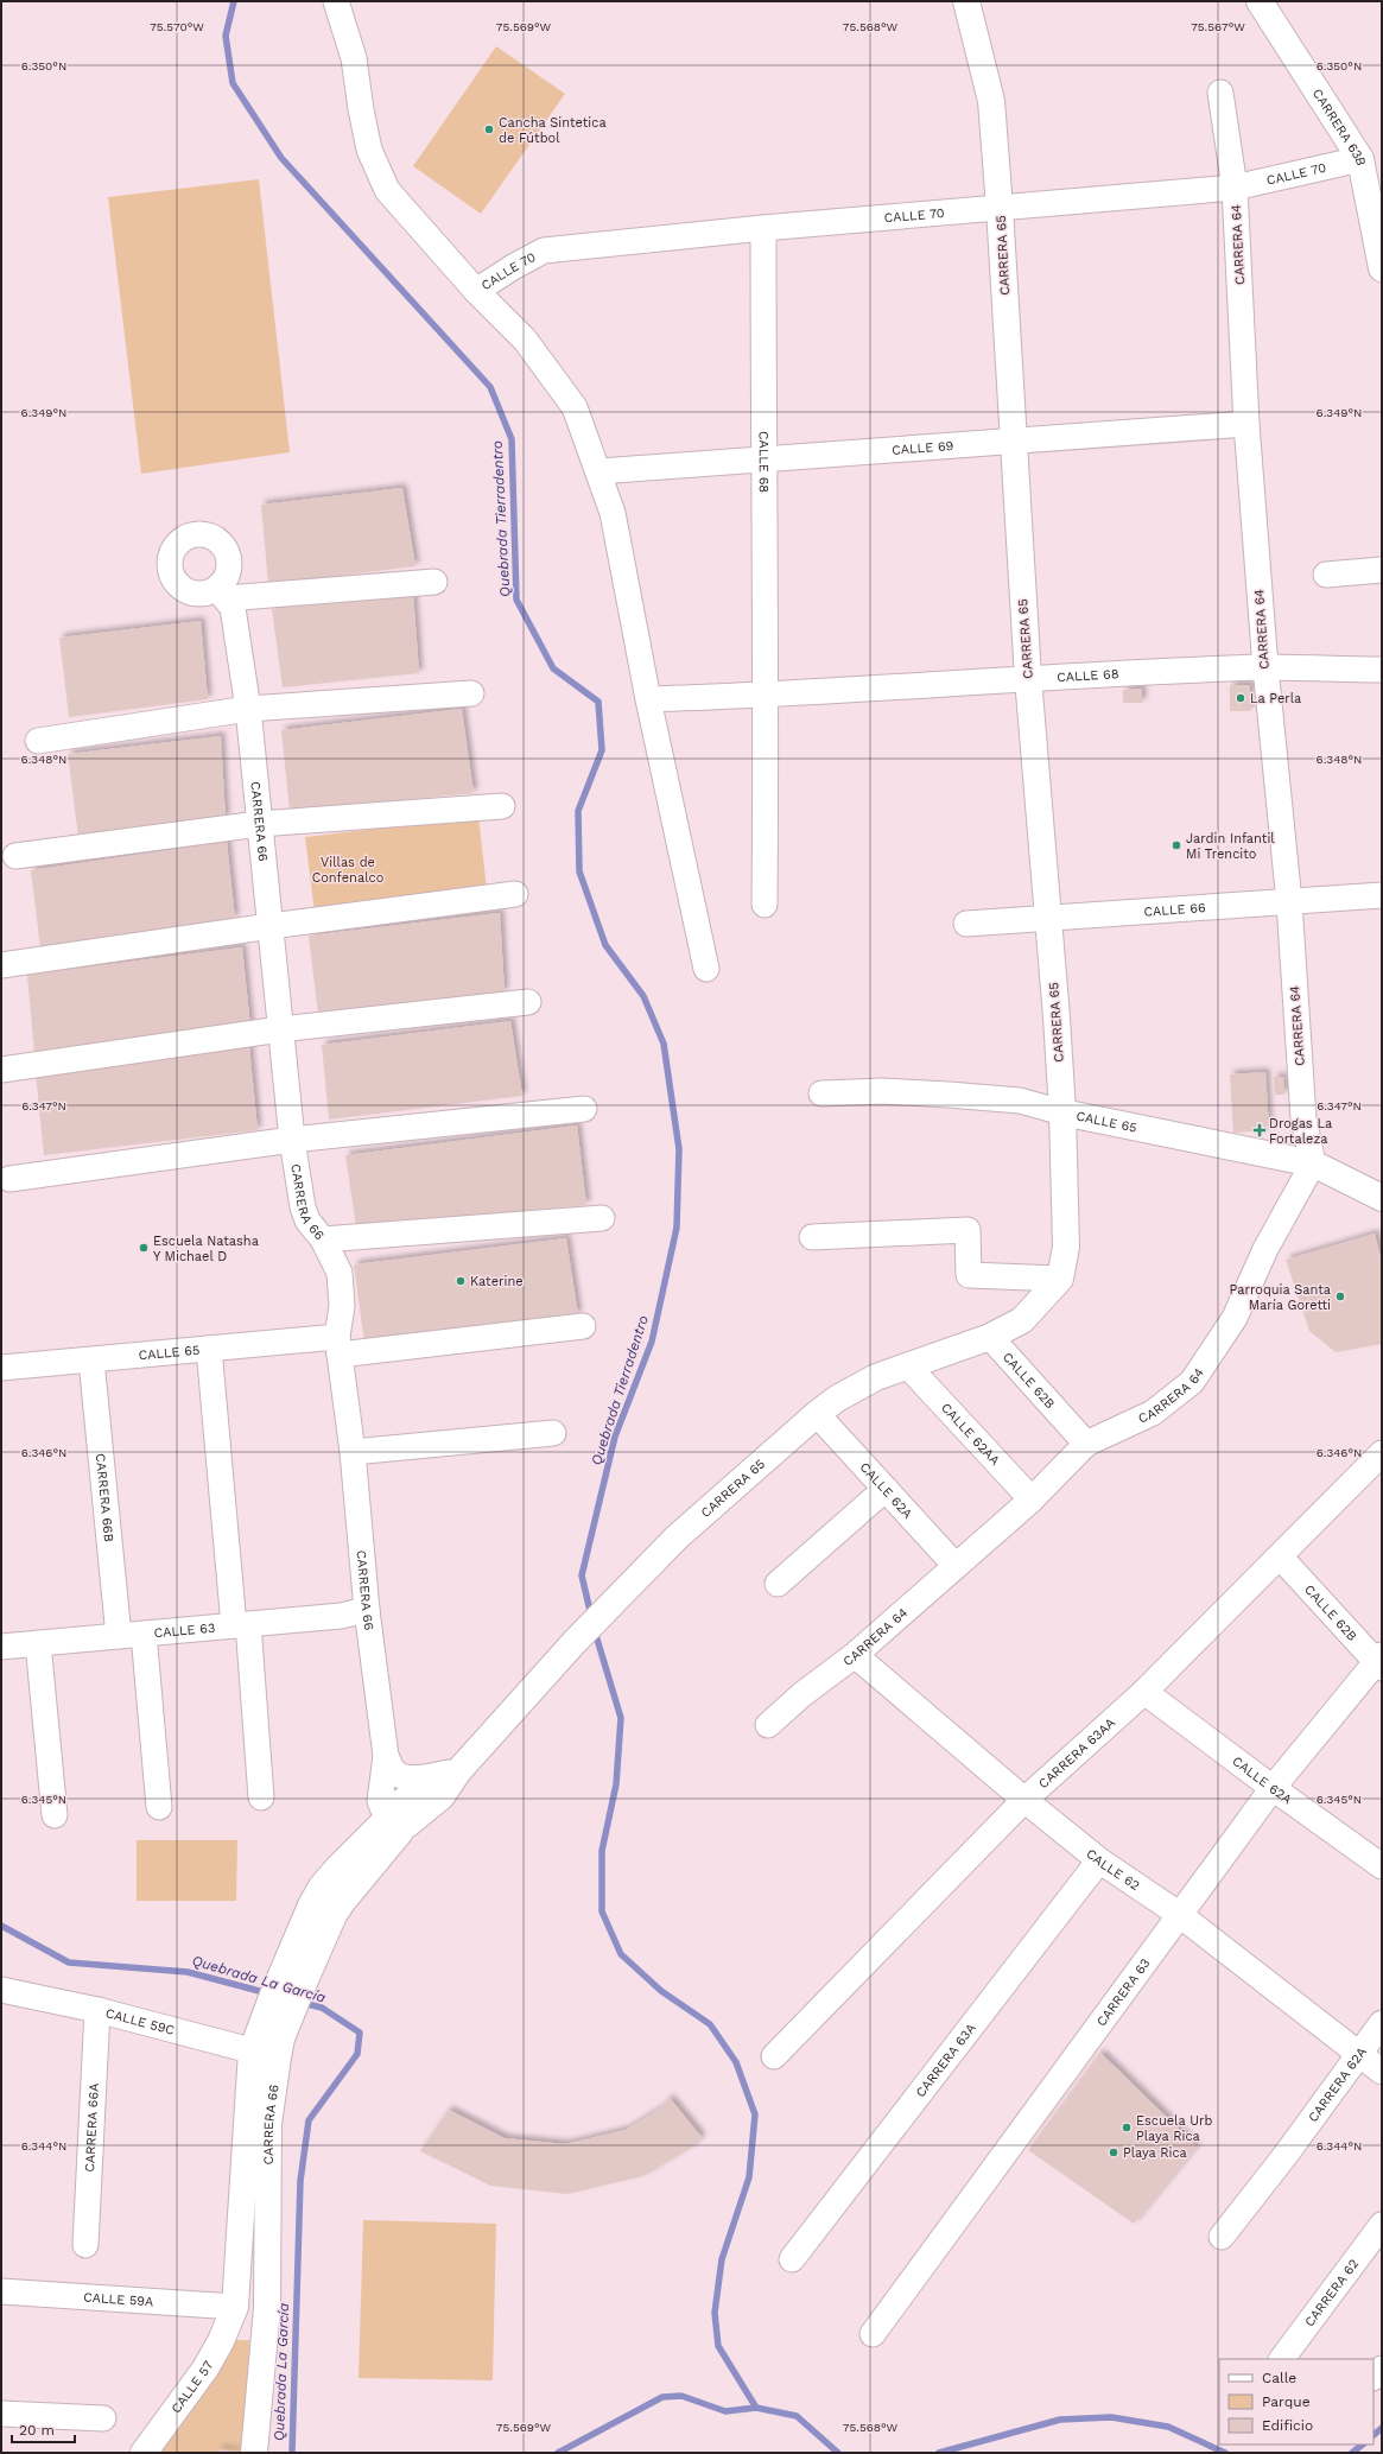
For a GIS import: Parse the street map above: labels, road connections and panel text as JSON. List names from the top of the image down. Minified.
{"streets":{"main road":["CARRERA 63B","CARRERA 65","CARRERA 66","CALLE 65","CALLE 57"],"street":["CALLE 70","CARRERA 64","CALLE 69","CALLE 68","CALLE 66","CALLE 62B","CALLE 62AA","CALLE 62A","CARRERA 66B","CALLE 63","CARRERA 63AA","CALLE 62","CARRERA 63","CALLE 59C","CARRERA 63A","CARRERA 62A","CARRERA 66A","CARRERA 62","CALLE 59A"]},"crossings":[["CARRERA 63B","CALLE 70"],["CALLE 70","CARRERA 64"],["CALLE 70","CARRERA 65"],["CALLE 70","CALLE 68"],["CARRERA 64","CALLE 69"],["CARRERA 64","CALLE 68"],["CARRERA 64","CALLE 66"],["CARRERA 64","CALLE 65"],["CARRERA 64","CALLE 62B"],["CARRERA 64","CALLE 62AA"],["CARRERA 64","CALLE 62A"],["CARRERA 64","CALLE 62"],["CARRERA 65","CALLE 69"],["CARRERA 65","CALLE 68"],["CARRERA 65","CARRERA 66"],["CARRERA 65","CALLE 66"],["CARRERA 65","CALLE 65"],["CARRERA 65","CALLE 62B"],["CARRERA 65","CALLE 62AA"],["CARRERA 65","CALLE 62A"],["CALLE 69","CALLE 68"],["CARRERA 66","CALLE 65"],["CARRERA 66","CALLE 63"],["CARRERA 66","CALLE 59C"],["CARRERA 66","CALLE 59A"],["CARRERA 66","CALLE 57"],["CALLE 65","CARRERA 66B"],["CALLE 62B","CARRERA 63AA"],["CALLE 62B","CARRERA 63"],["CALLE 62A","CARRERA 63AA"],["CALLE 62A","CARRERA 63"],["CARRERA 66B","CALLE 63"],["CARRERA 63AA","CALLE 62"],["CALLE 62","CARRERA 63"],["CALLE 62","CARRERA 63A"],["CALLE 62","CARRERA 62A"],["CALLE 59C","CARRERA 66A"]],"water":["Quebrada Tierradentro","Quebrada La García"],"parks":["Villas de Confenalco"],"places":{"other":["Cancha Sintetica de Fútbol","La Perla","Jardin Infantil Mi Trencito","Escuela Natasha Y Michael D","Katerine","Parroquia Santa María Goretti","Escuela Urb Playa Rica","Playa Rica"],"health":["Drogas La Fortaleza"]},"legend":["Calle","Parque","Edificio"],"scale_bar":"20 m","coordinates":["75.570°W","75.569°W","75.568°W","75.567°W","6.350°N","6.349°N","6.348°N","6.347°N","6.346°N","6.345°N","6.344°N"]}
